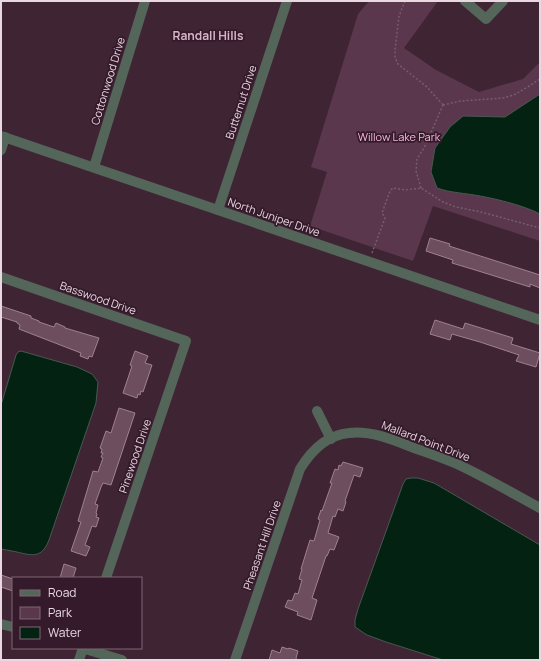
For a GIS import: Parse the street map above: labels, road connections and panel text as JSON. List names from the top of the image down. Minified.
{"streets":{"street":["Cottonwood Drive","Butternut Drive","North Juniper Drive","Basswood Drive","Mallard Point Drive","Pinewood Drive","Pheasant Hill Drive"]},"crossings":[["Cottonwood Drive","North Juniper Drive"],["Butternut Drive","North Juniper Drive"],["Basswood Drive","Pinewood Drive"],["Mallard Point Drive","Pheasant Hill Drive"]],"districts":["Randall Hills"],"parks":["Willow Lake Park"],"legend":["Road","Park","Water"]}
